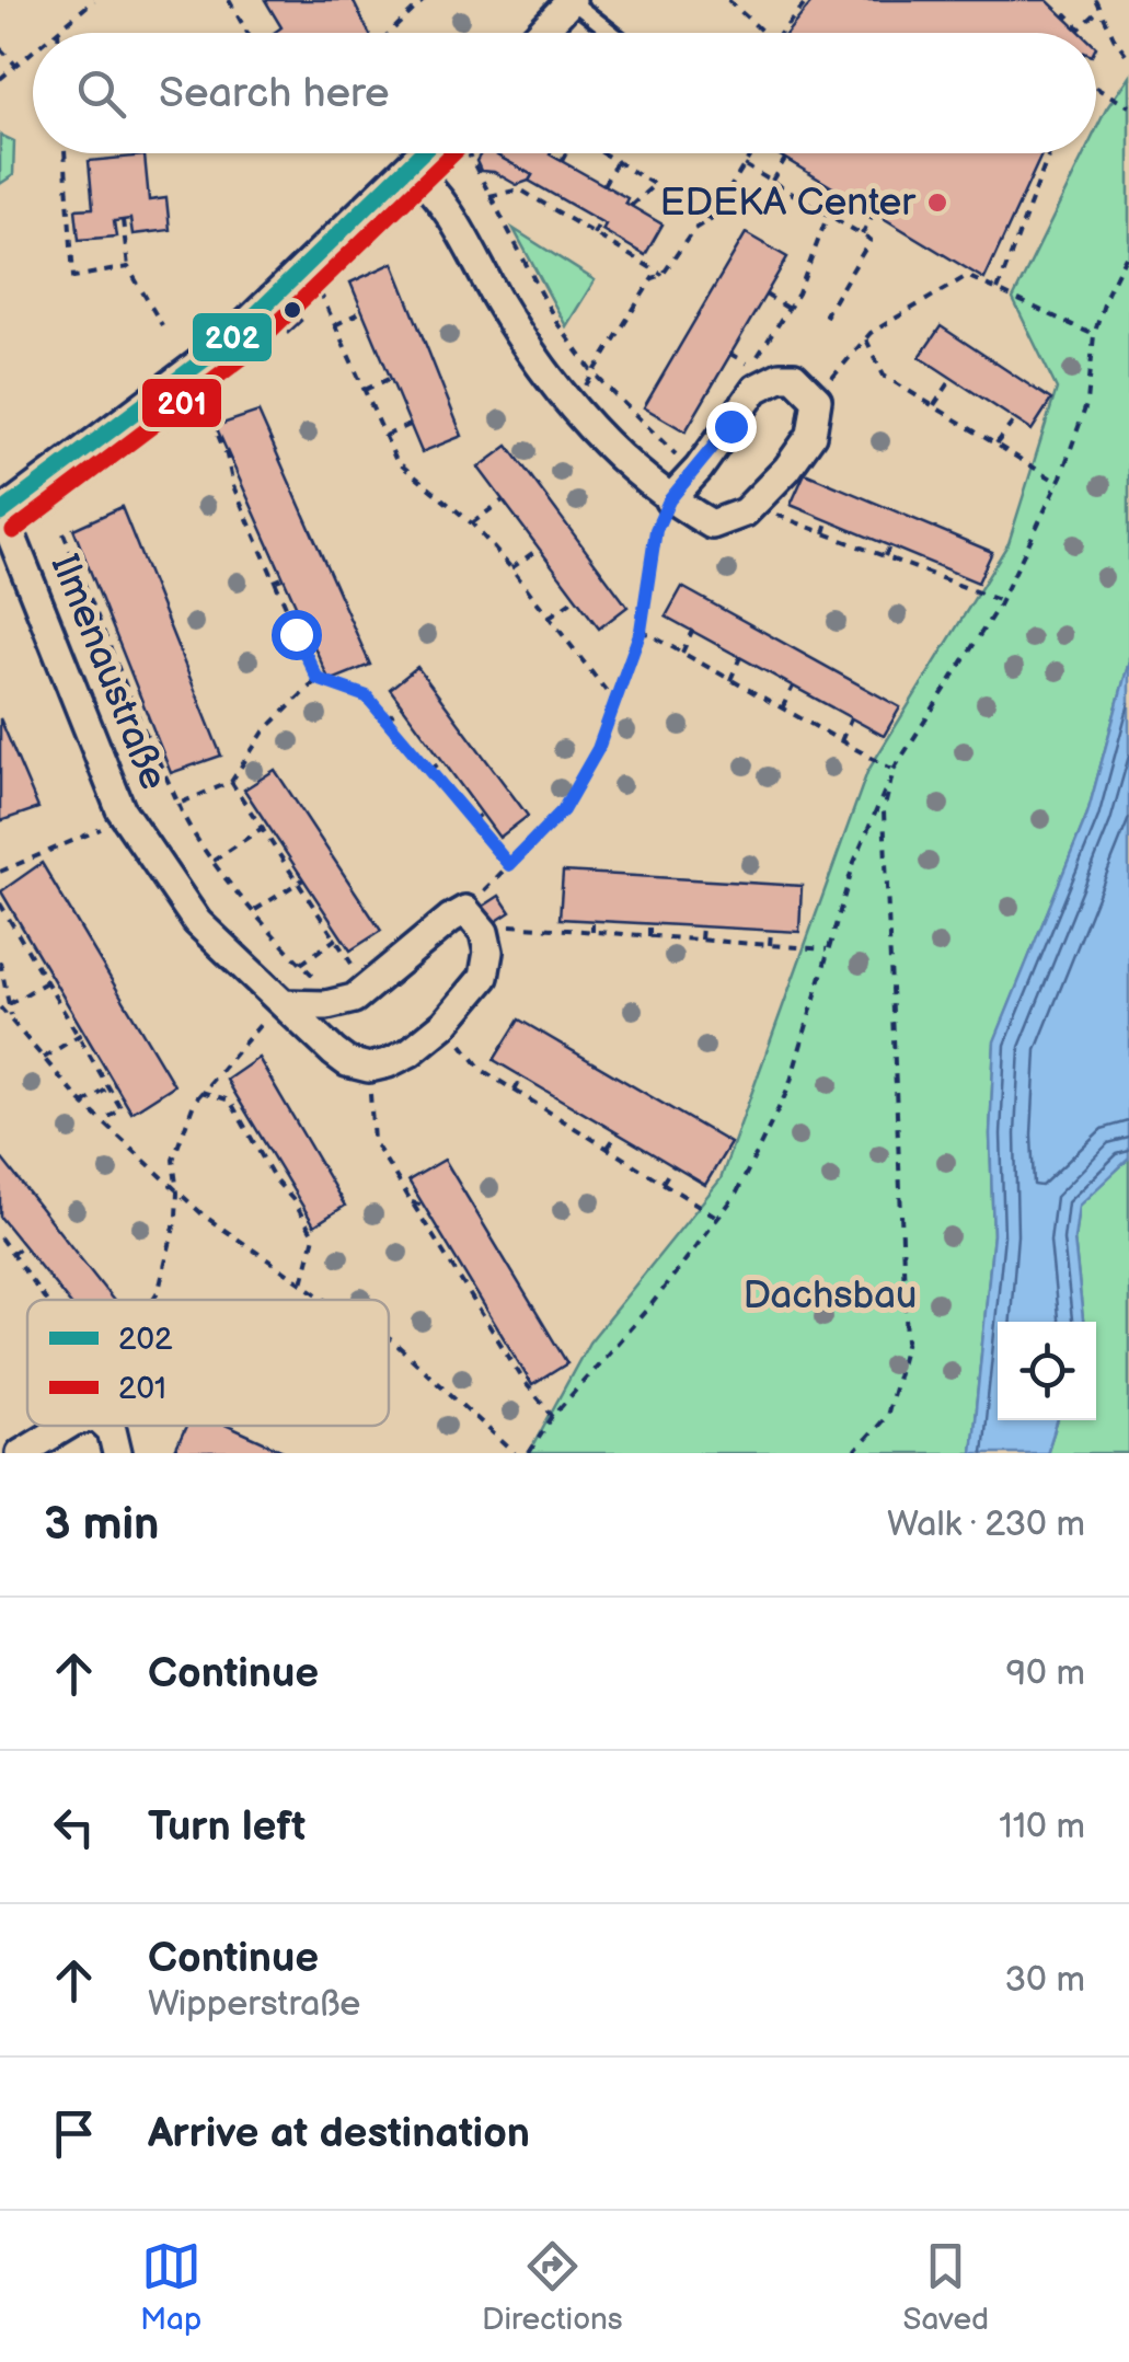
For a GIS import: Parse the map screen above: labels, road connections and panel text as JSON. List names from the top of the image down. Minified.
{"streets":{"street":["Ilmenaustraße"]},"parks":["Dachsbau"],"places":["EDEKA Center"],"lines":["transit line 202","transit line 201"],"legend":["202","201"],"page":{"search":"Search here","heading":["3 min","Walk · 230 m"],"list":[["Continue","90 m"],["Turn left","110 m"],["Continue","Wipperstraße","30 m"],"Arrive at destination"],"nav":["Map","Directions","Saved"]}}
